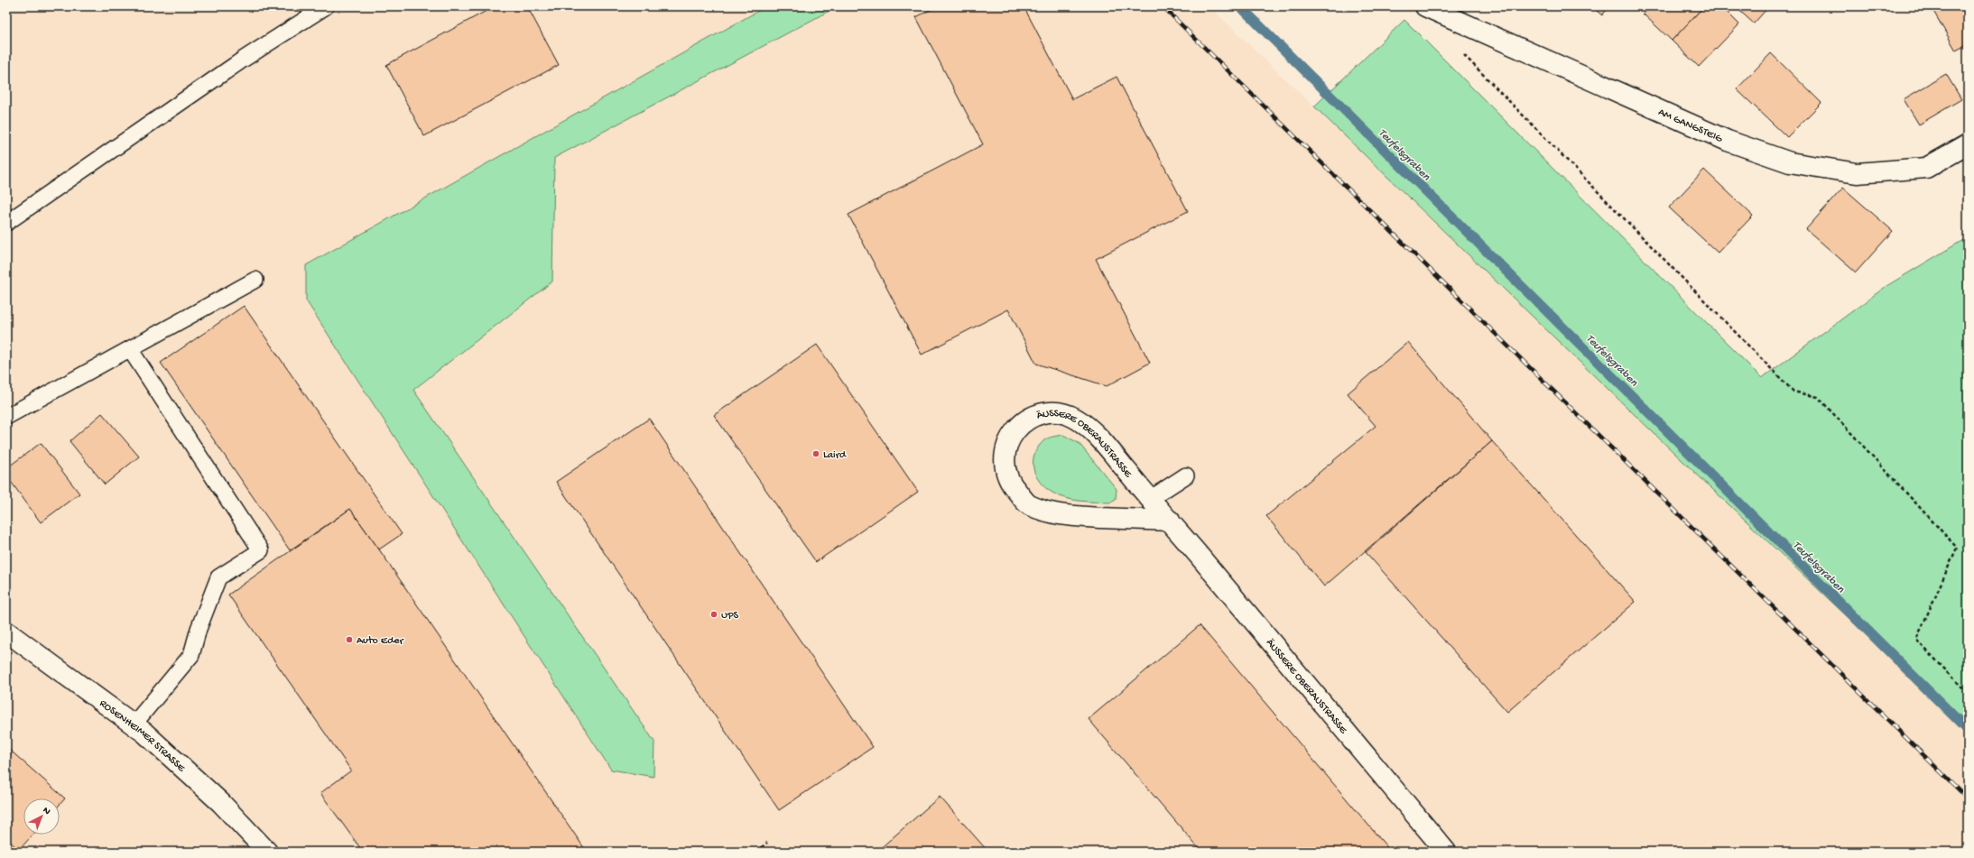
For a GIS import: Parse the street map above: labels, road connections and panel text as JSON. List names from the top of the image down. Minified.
{"streets":{"street":["AM GANGSTEIG","ÄUSSERE OBERAUSTRASSE","ROSENHEIMER STRASSE"]},"water":["Teufelsgraben"],"places":["Laird","UPS","Auto Eder"],"north":"top right"}
